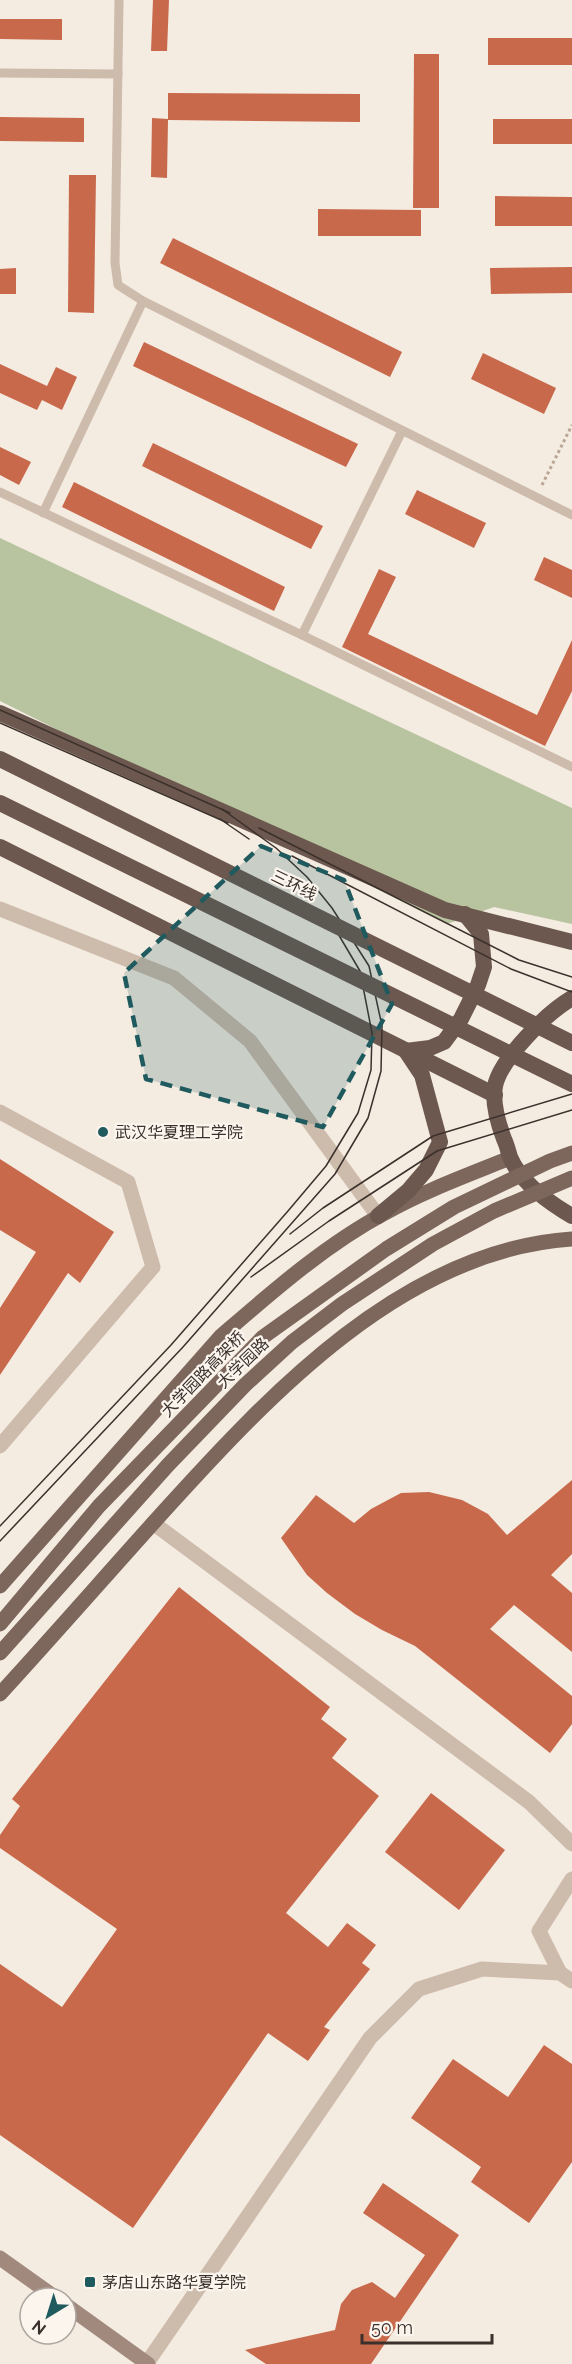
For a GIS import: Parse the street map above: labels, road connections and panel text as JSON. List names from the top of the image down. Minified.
{"streets":{"highway":["三环线"],"main road":["大学园路","大学园路高架桥"]},"places":{"other":["武汉华夏理工学院"],"transit":["茅店山东路华夏学院"]},"scale_bar":"50 m","north":"bottom left"}
